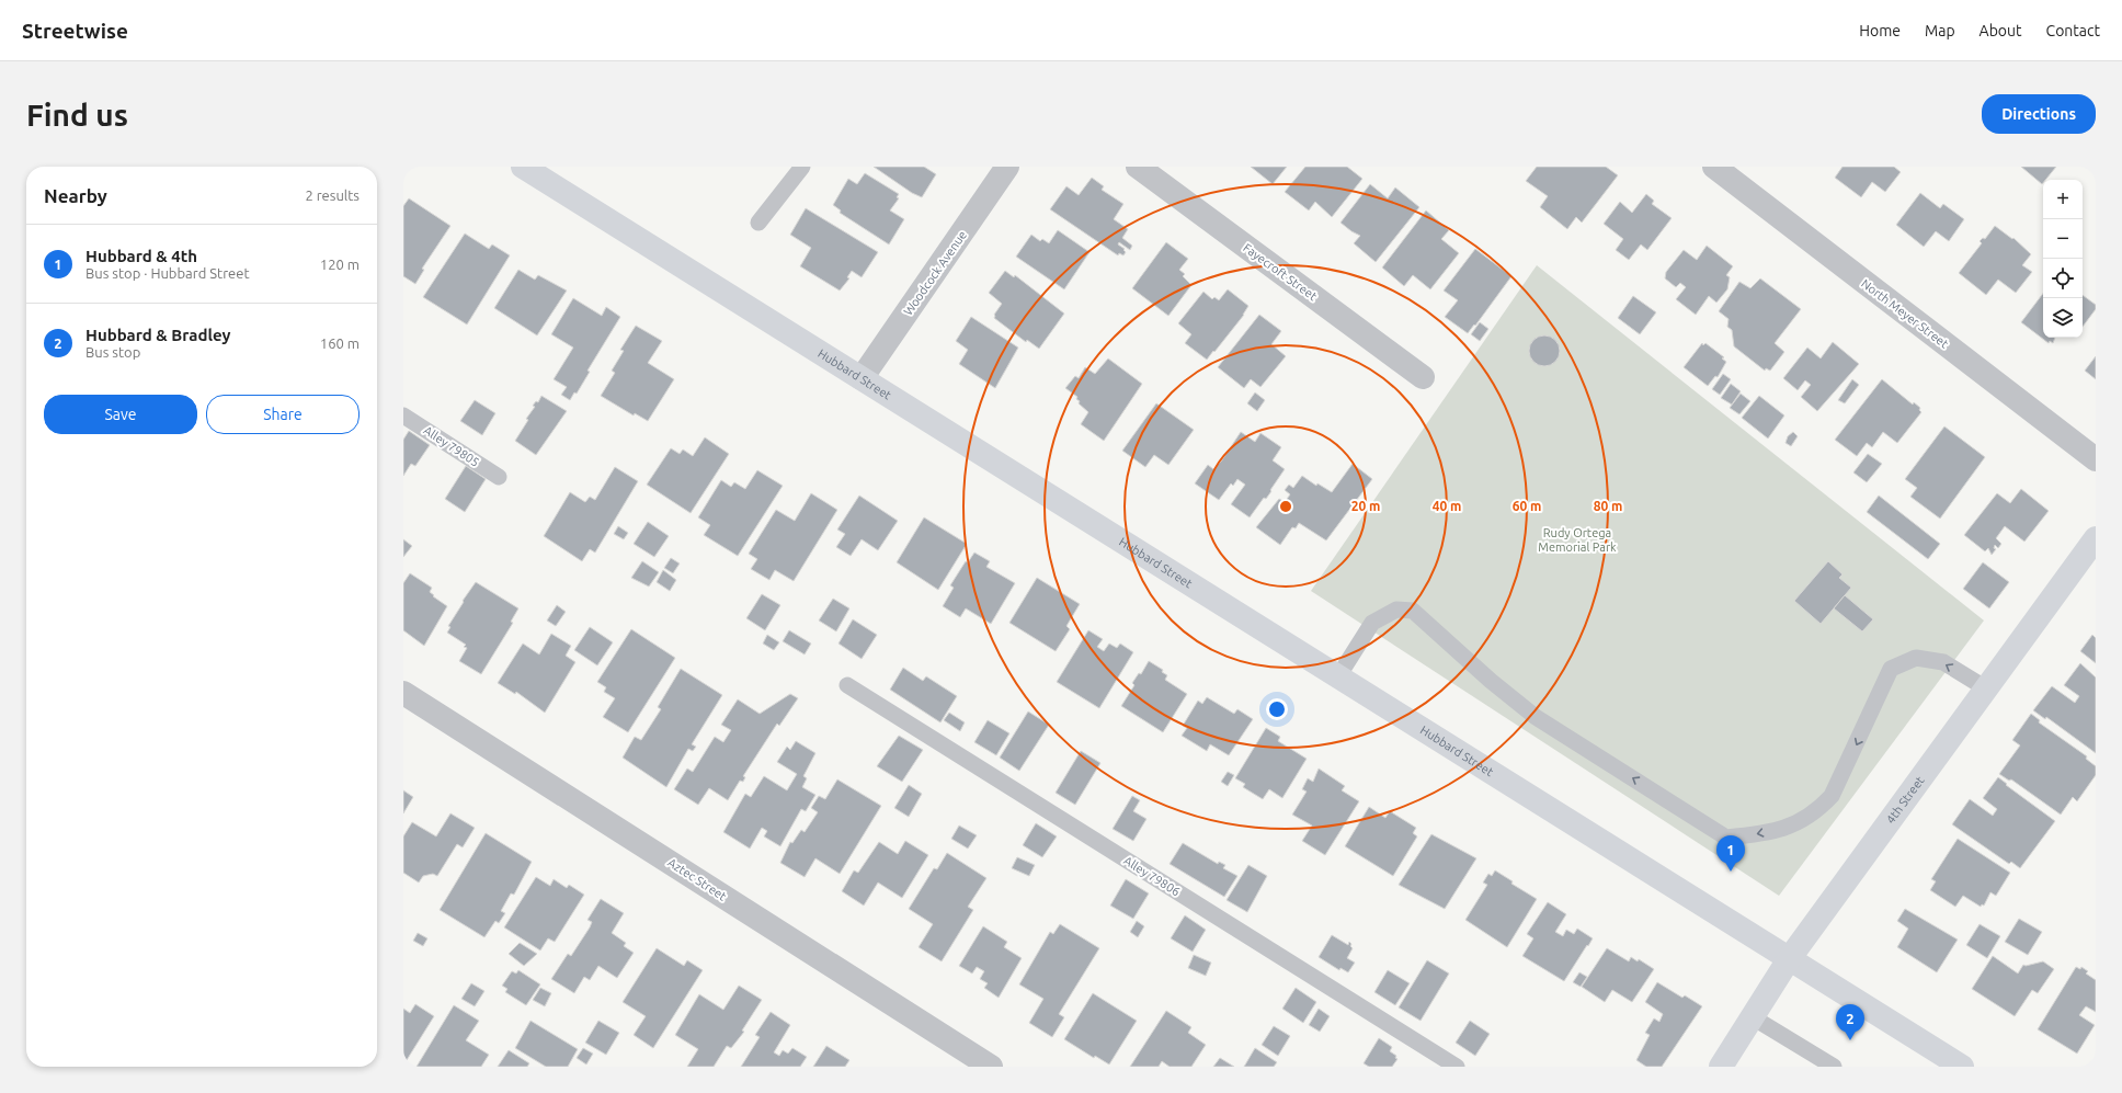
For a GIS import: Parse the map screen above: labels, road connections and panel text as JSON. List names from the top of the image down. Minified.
{"streets":{"main road":["Hubbard Street","4th Street"],"street":["Fayecroft Street","Woodcock Avenue","North Meyer Street","Aztec Street"],"lane":["Alley 79805","Alley 79806"]},"crossings":[["Woodcock Avenue","Hubbard Street"],["Hubbard Street","4th Street"]],"parks":["Rudy Ortega Memorial Park"],"page":{"header":"Streetwise","nav":["Home","Map","About","Contact"],"buttons":["Directions",["Save","Share"]],"title":"Find us","heading":["Nearby","2 results"],"map_buttons":["+","−"],"list":[{"mark":"1","name":"Hubbard & 4th","note":"Bus stop · Hubbard Street","value":"120 m"},{"mark":"2","name":"Hubbard & Bradley","note":"Bus stop","value":"160 m"}],"pins":["1","2"]},"rings":["20 m","40 m","60 m","80 m"]}
